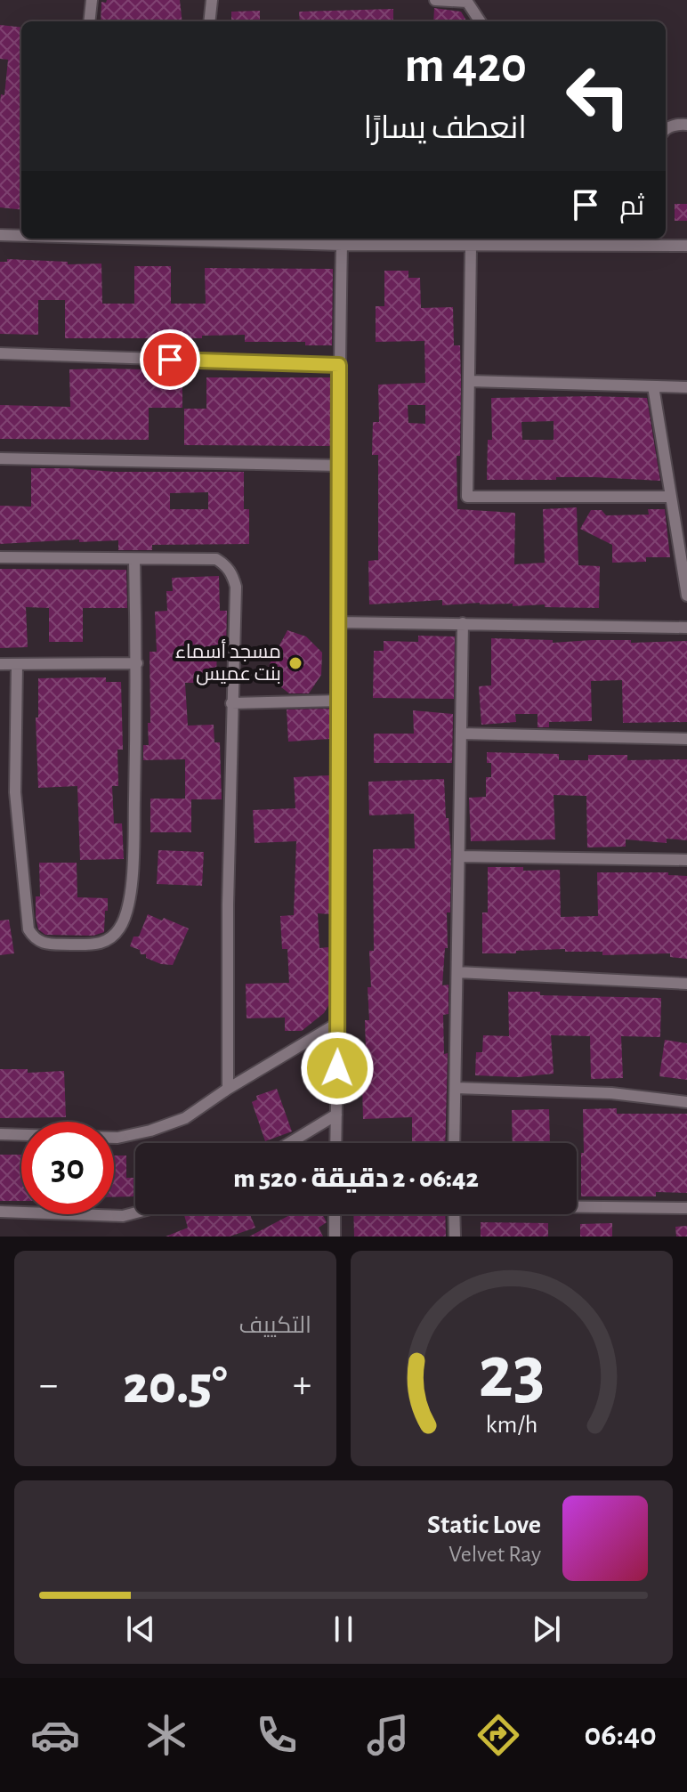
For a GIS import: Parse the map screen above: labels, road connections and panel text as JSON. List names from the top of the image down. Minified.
{"places":["مسجد أسماء بنت عميس"],"page":{"turn":["420 m","انعطف يسارًا"],"then":"ثم","limit":"30","trip":"06:42 · 2 دقيقة · 520 m","tile":"التكييف","heat":["−","20.5°","+"],"song":["Static Love","Velvet Ray"],"tabs":"06:40","gauge":["23","km/h"]}}
